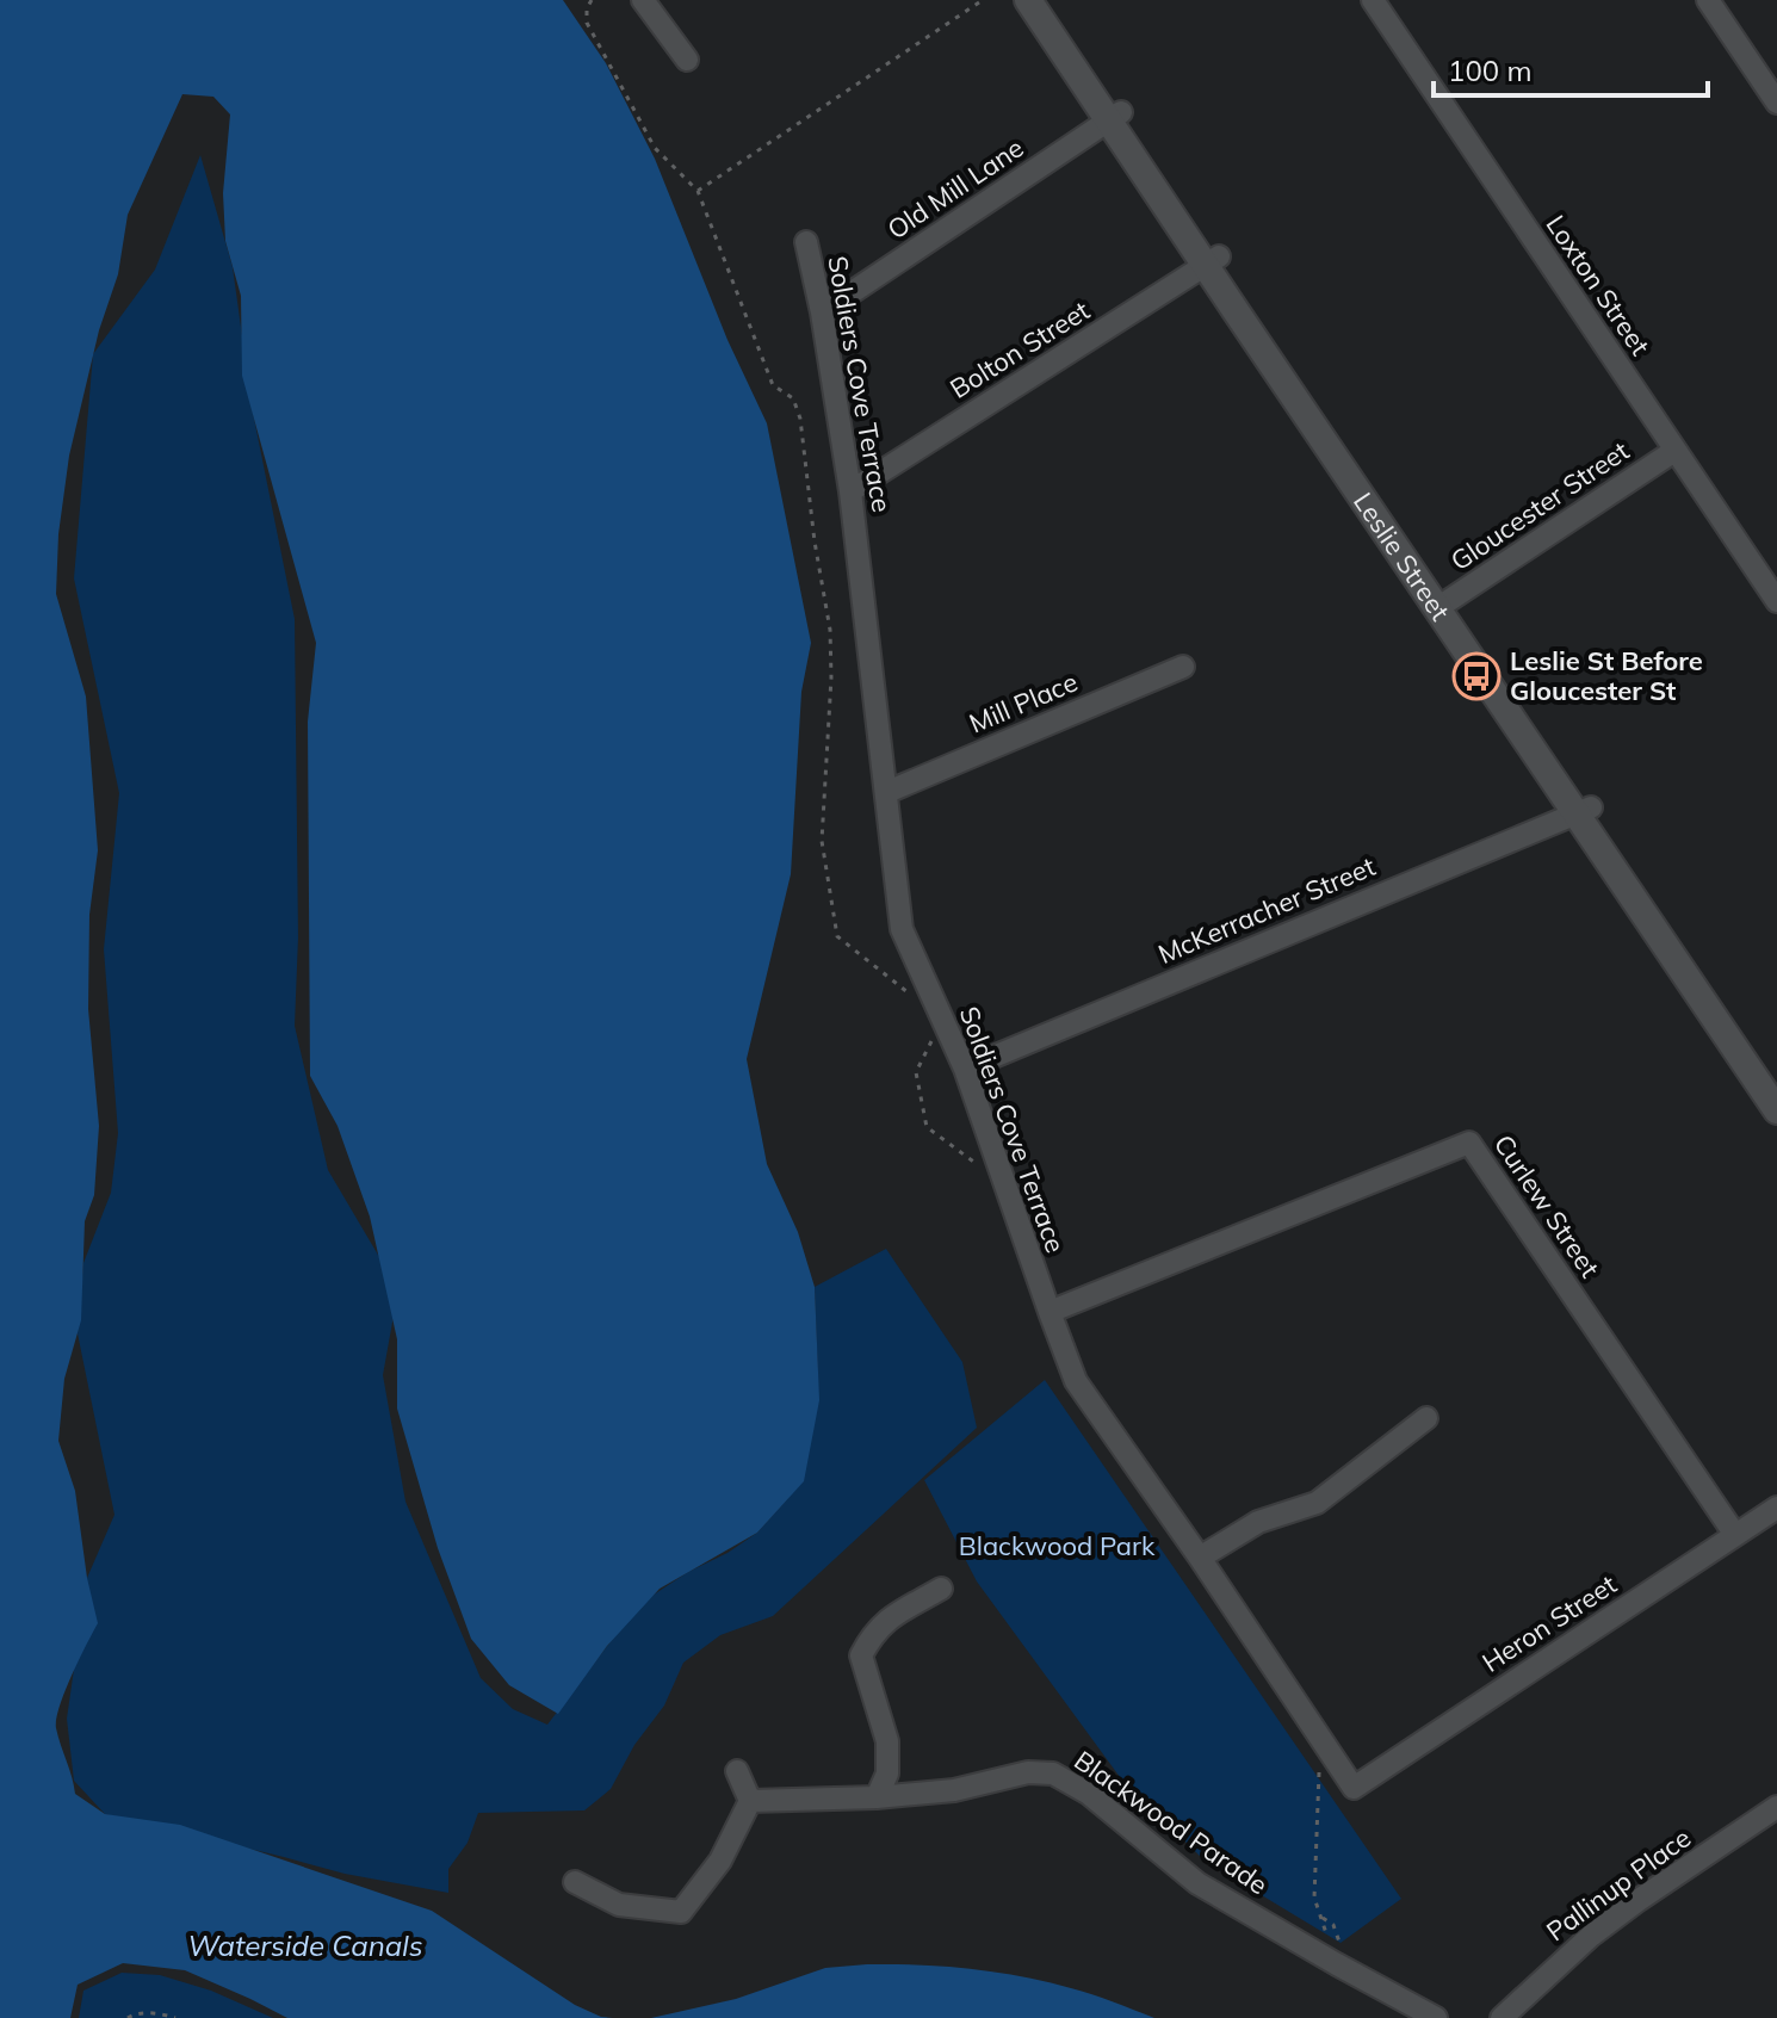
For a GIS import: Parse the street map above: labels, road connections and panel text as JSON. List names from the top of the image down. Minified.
{"streets":{"street":["Old Mill Lane","Loxton Street","Bolton Street","Soldiers Cove Terrace","Gloucester Street","Leslie Street","Mill Place","McKerracher Street","Curlew Street","Heron Street","Blackwood Parade","Pallinup Place"]},"crossings":[["Old Mill Lane","Soldiers Cove Terrace"],["Old Mill Lane","Leslie Street"],["Loxton Street","Gloucester Street"],["Bolton Street","Soldiers Cove Terrace"],["Bolton Street","Leslie Street"],["Soldiers Cove Terrace","Mill Place"],["Soldiers Cove Terrace","McKerracher Street"],["Soldiers Cove Terrace","Curlew Street"],["Soldiers Cove Terrace","Heron Street"],["Gloucester Street","Leslie Street"],["Leslie Street","McKerracher Street"],["Curlew Street","Heron Street"]],"water":["Waterside Canals"],"parks":["Blackwood Park"],"places":{"bus stop":["Leslie St Before Gloucester St"]},"scale_bar":"100 m"}
